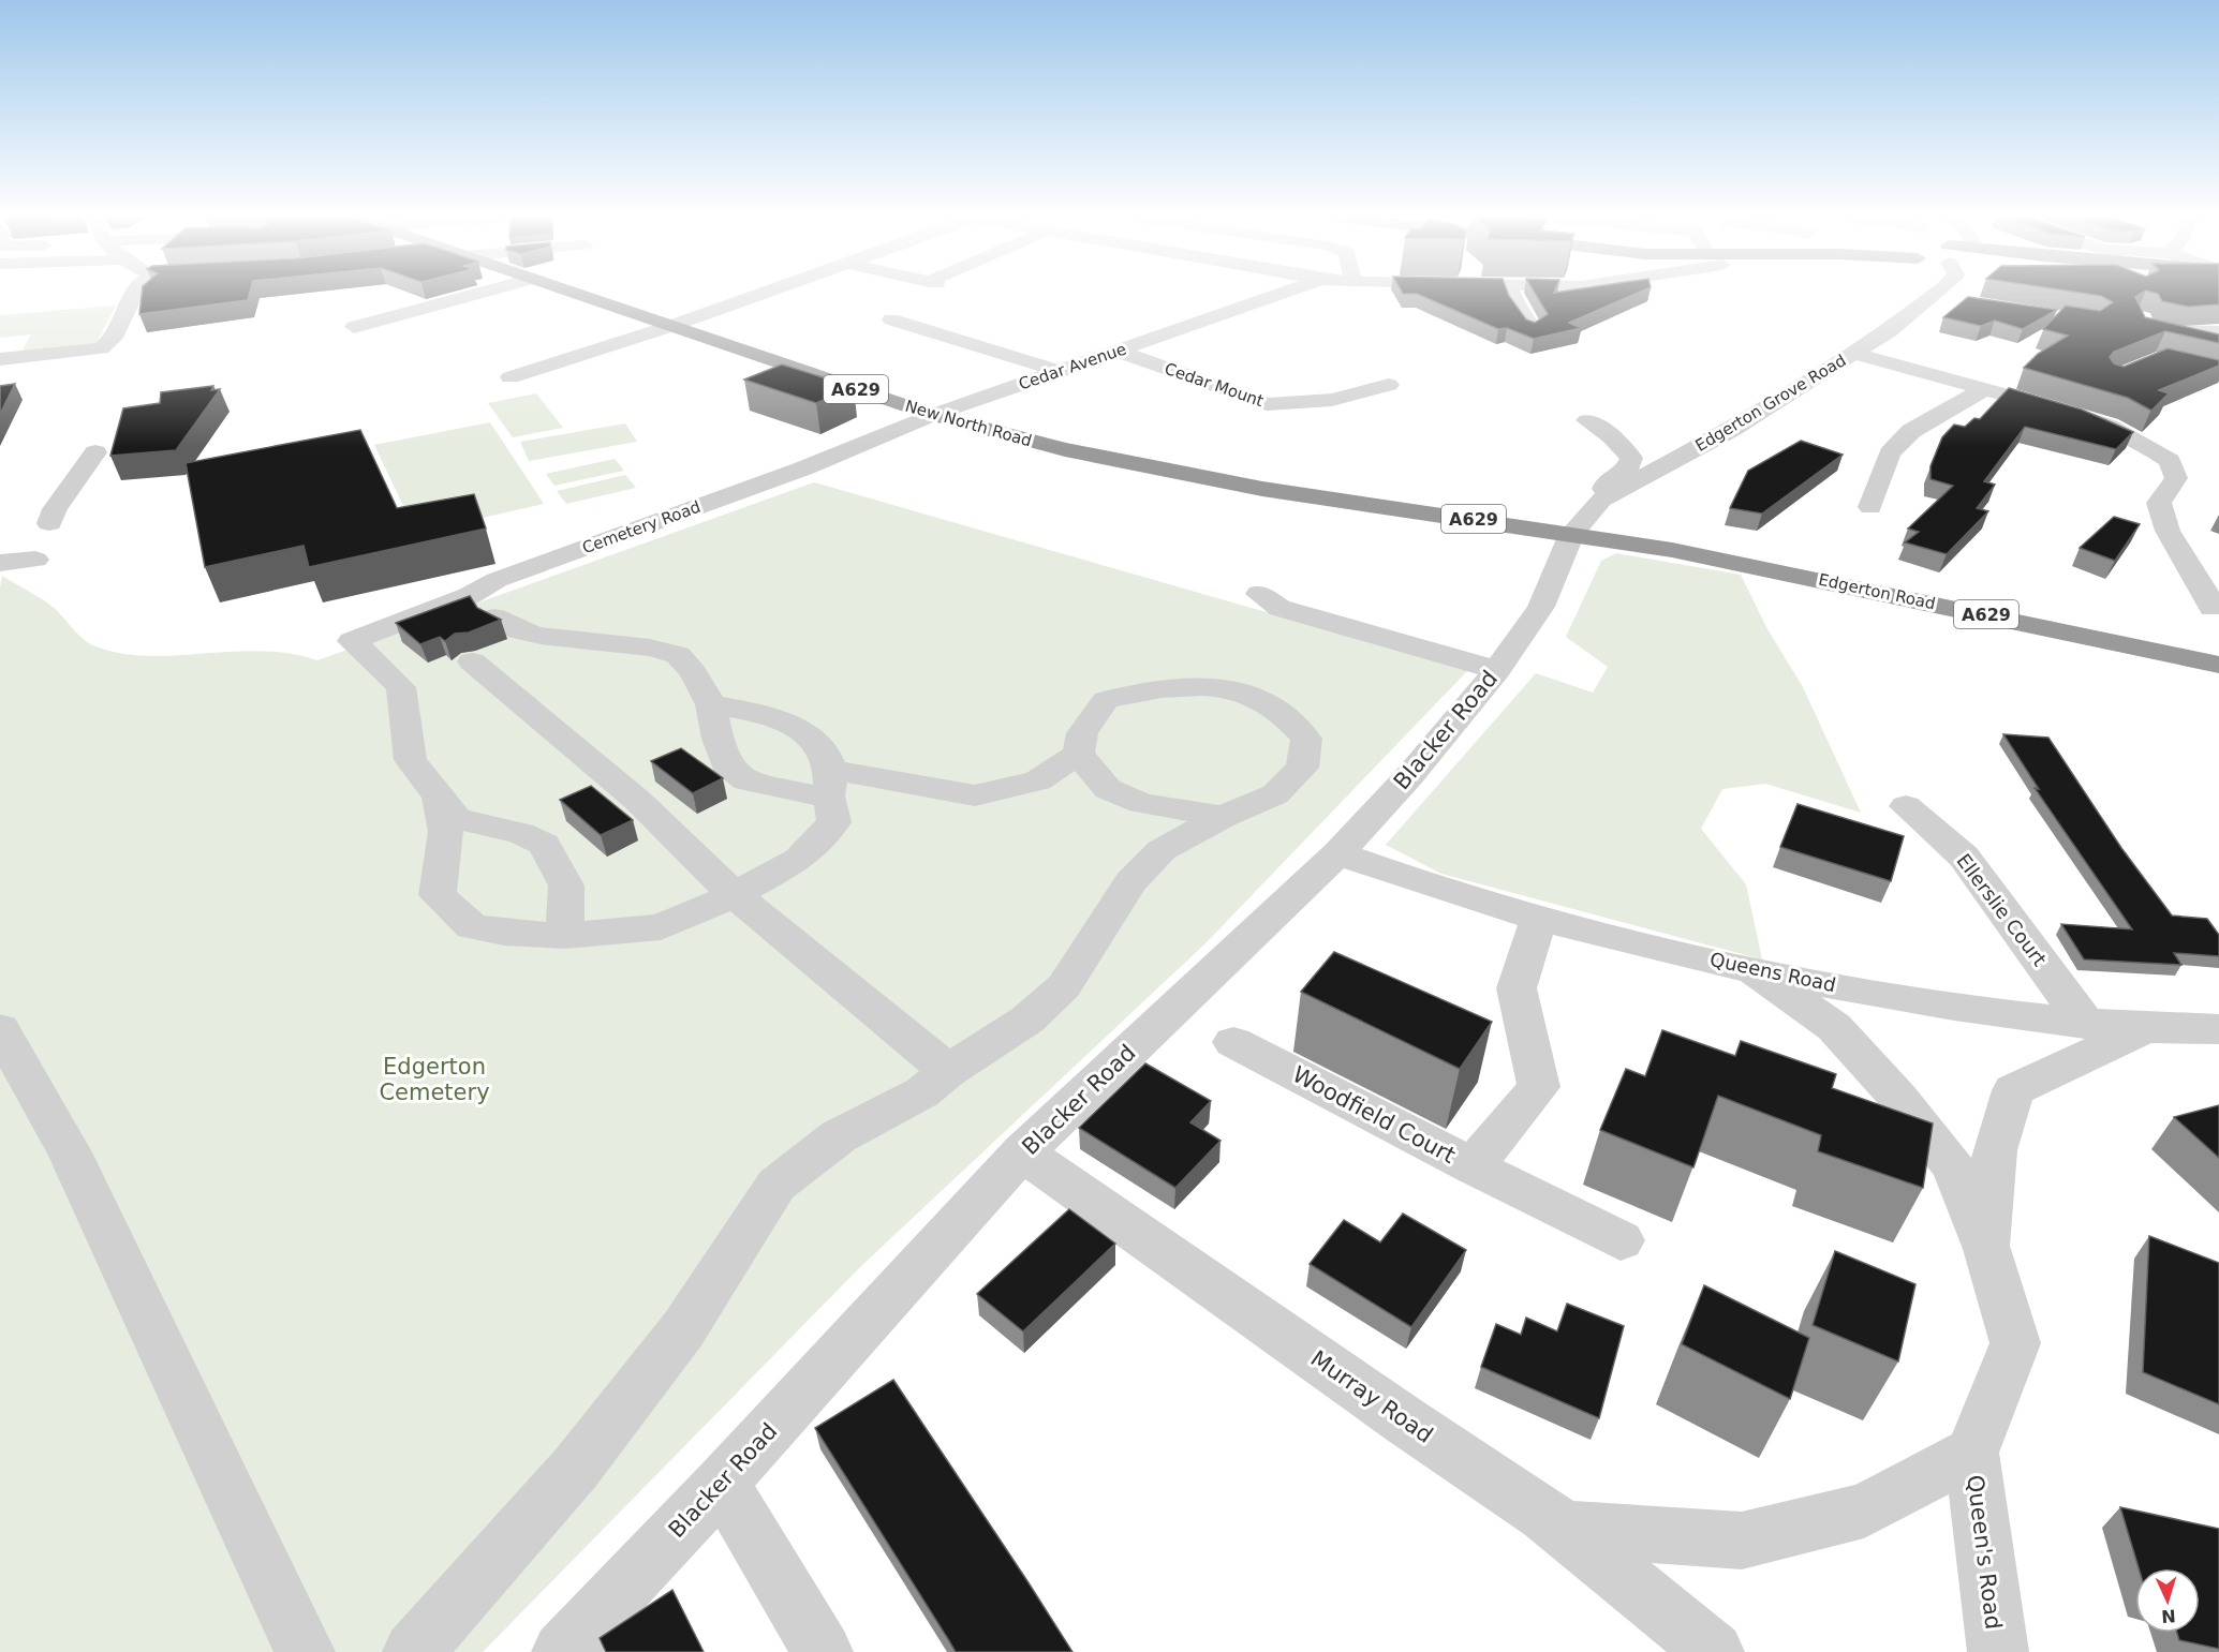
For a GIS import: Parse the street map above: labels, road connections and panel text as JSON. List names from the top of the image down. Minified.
{"streets":{"highway":["A629","New North Road","Edgerton Road"],"street":["Cedar Avenue","Cedar Mount","Edgerton Grove Road","Cemetery Road","Blacker Road","Ellerslie Court","Queens Road","Woodfield Court","Murray Road","Queen's Road"]},"crossings":[["Cedar Avenue","Cedar Mount"],["Cedar Avenue","New North Road"],["Cedar Avenue","Cemetery Road"],["Edgerton Grove Road","New North Road"],["Edgerton Grove Road","Edgerton Road"],["Edgerton Grove Road","Blacker Road"],["New North Road","Cemetery Road"],["New North Road","Edgerton Road"],["New North Road","Blacker Road"],["Edgerton Road","Blacker Road"],["Blacker Road","Queens Road"],["Blacker Road","Murray Road"],["Ellerslie Court","Queens Road"],["Queens Road","Woodfield Court"]],"parks":["Edgerton Cemetery"],"north":"bottom"}
